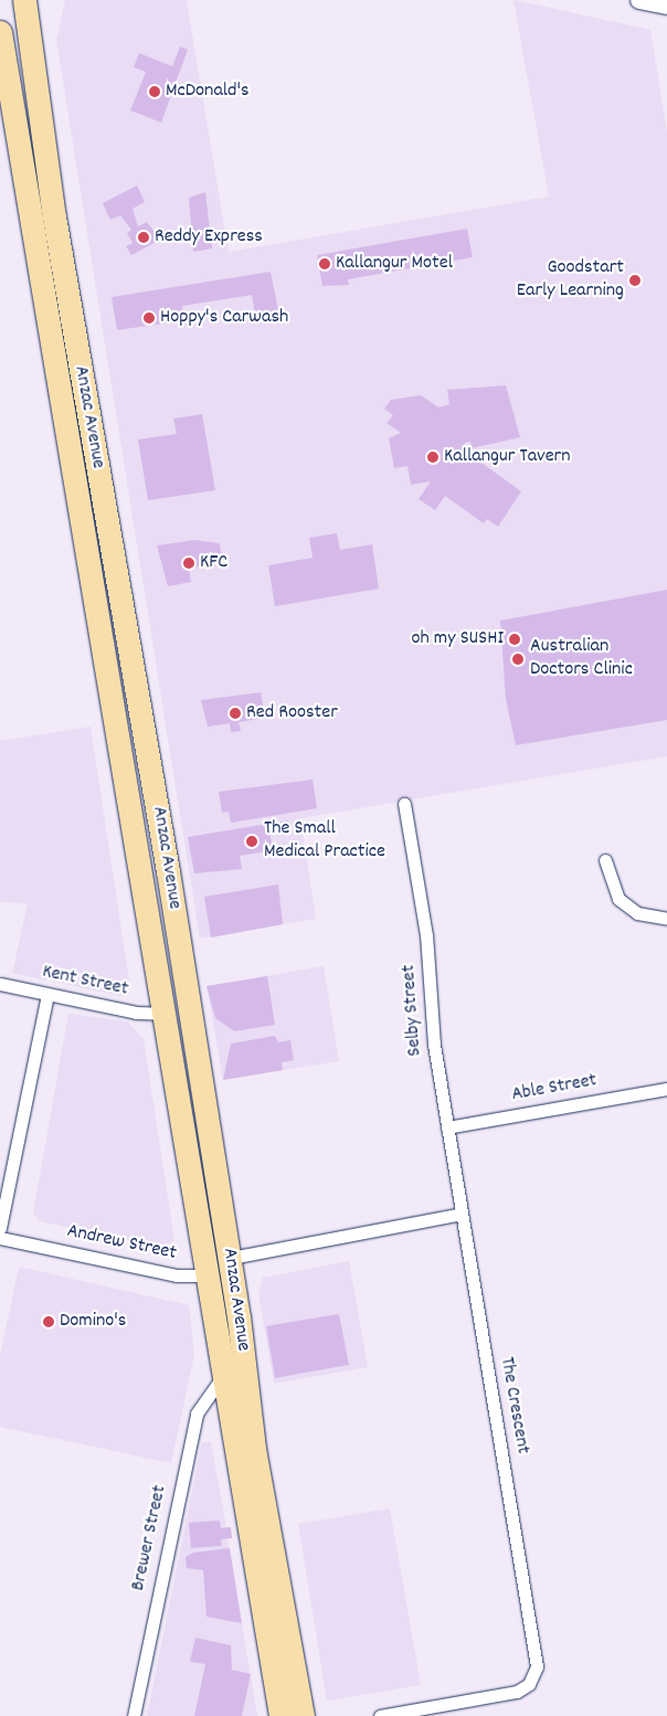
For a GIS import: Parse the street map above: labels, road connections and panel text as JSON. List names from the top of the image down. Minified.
{"streets":{"highway":["Anzac Avenue"],"street":["Kent Street","Selby Street","Able Street","Andrew Street","The Crescent","Brewer Street"]},"crossings":[["Anzac Avenue","Kent Street"],["Anzac Avenue","Andrew Street"],["Anzac Avenue","Brewer Street"],["Selby Street","Able Street"],["Selby Street","The Crescent"]],"places":["McDonald's","Reddy Express","Kallangur Motel","Goodstart Early Learning","Hoppy's Carwash","Kallangur Tavern","KFC","oh my SUSHI","Australian Doctors Clinic","Red Rooster","The Small Medical Practice","Domino's"]}
